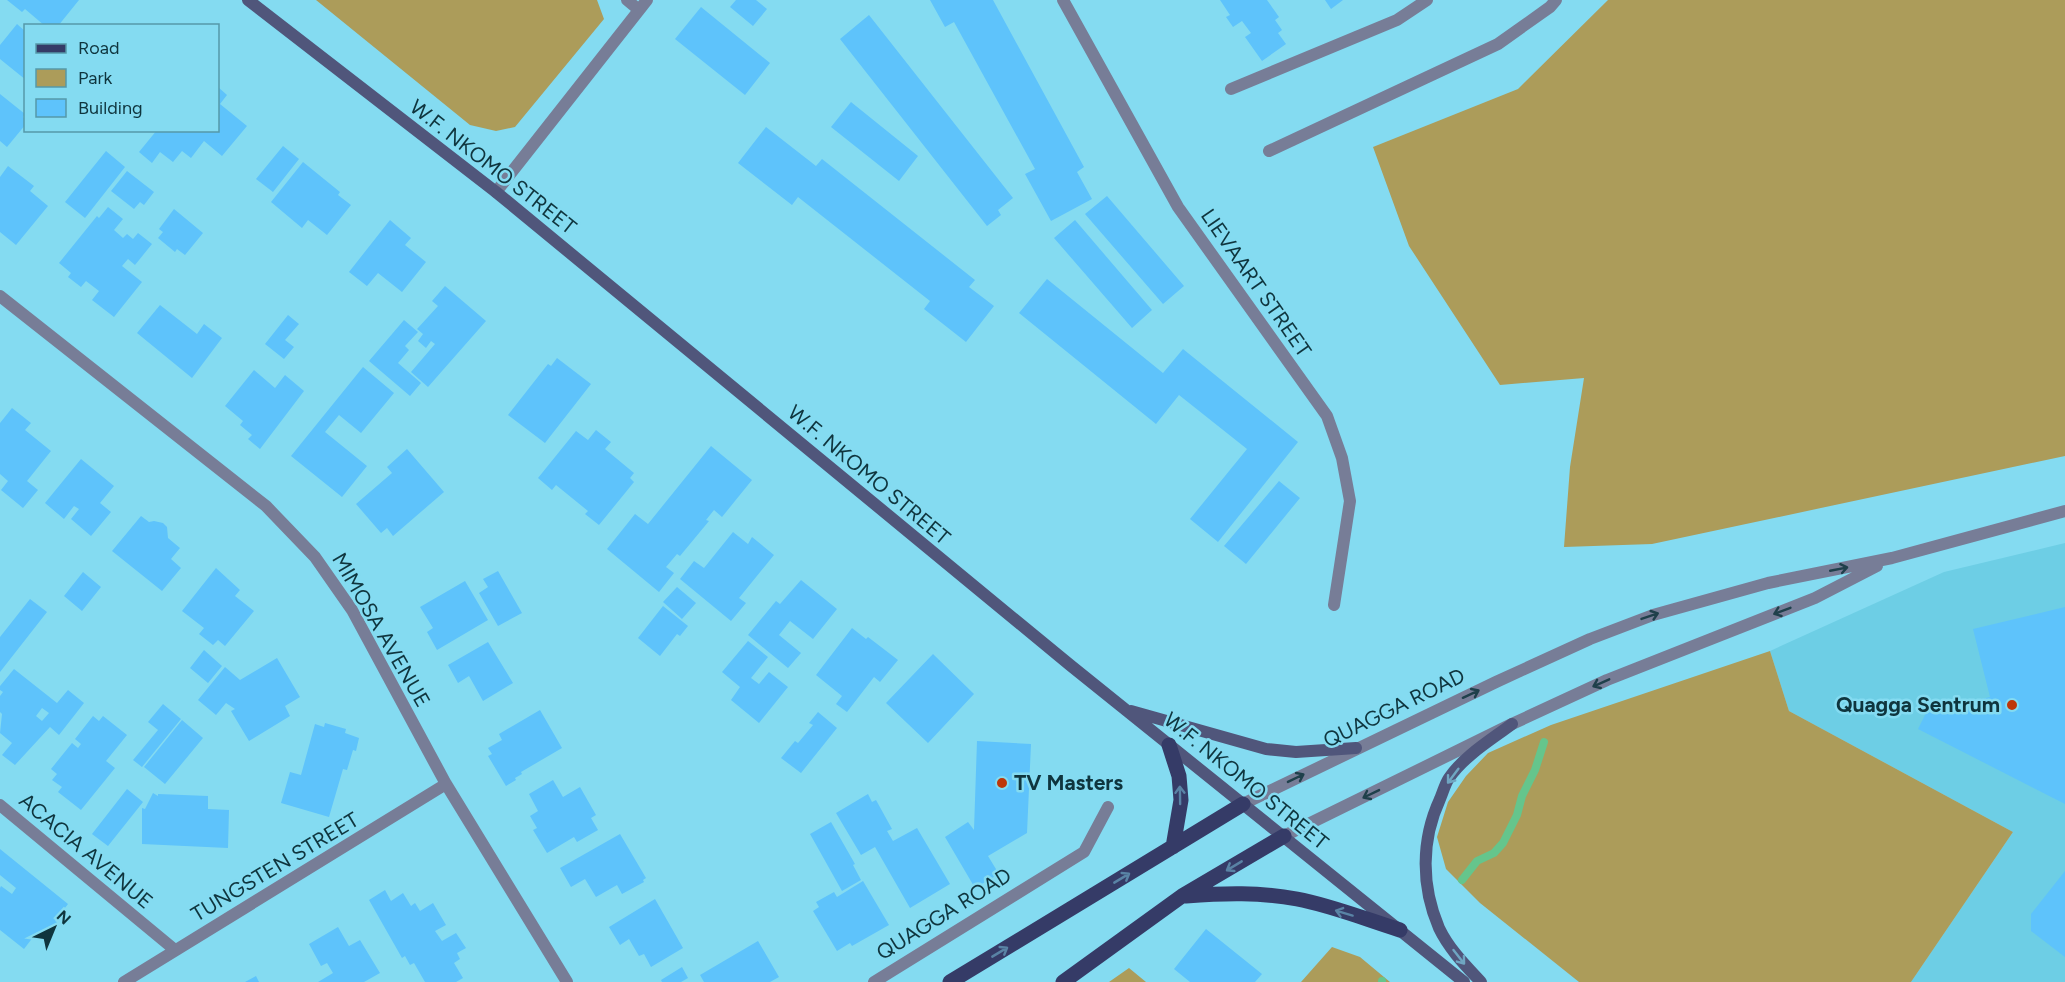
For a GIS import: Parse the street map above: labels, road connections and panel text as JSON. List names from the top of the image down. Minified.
{"streets":{"main road":["W.F. NKOMO STREET","QUAGGA ROAD"],"street":["LIEVAART STREET","MIMOSA AVENUE","ACACIA AVENUE","TUNGSTEN STREET"]},"crossings":[["W.F. NKOMO STREET","QUAGGA ROAD"],["MIMOSA AVENUE","TUNGSTEN STREET"],["ACACIA AVENUE","TUNGSTEN STREET"]],"places":["Quagga Sentrum","TV Masters"],"legend":["Road","Park","Building"],"north":"top right"}
